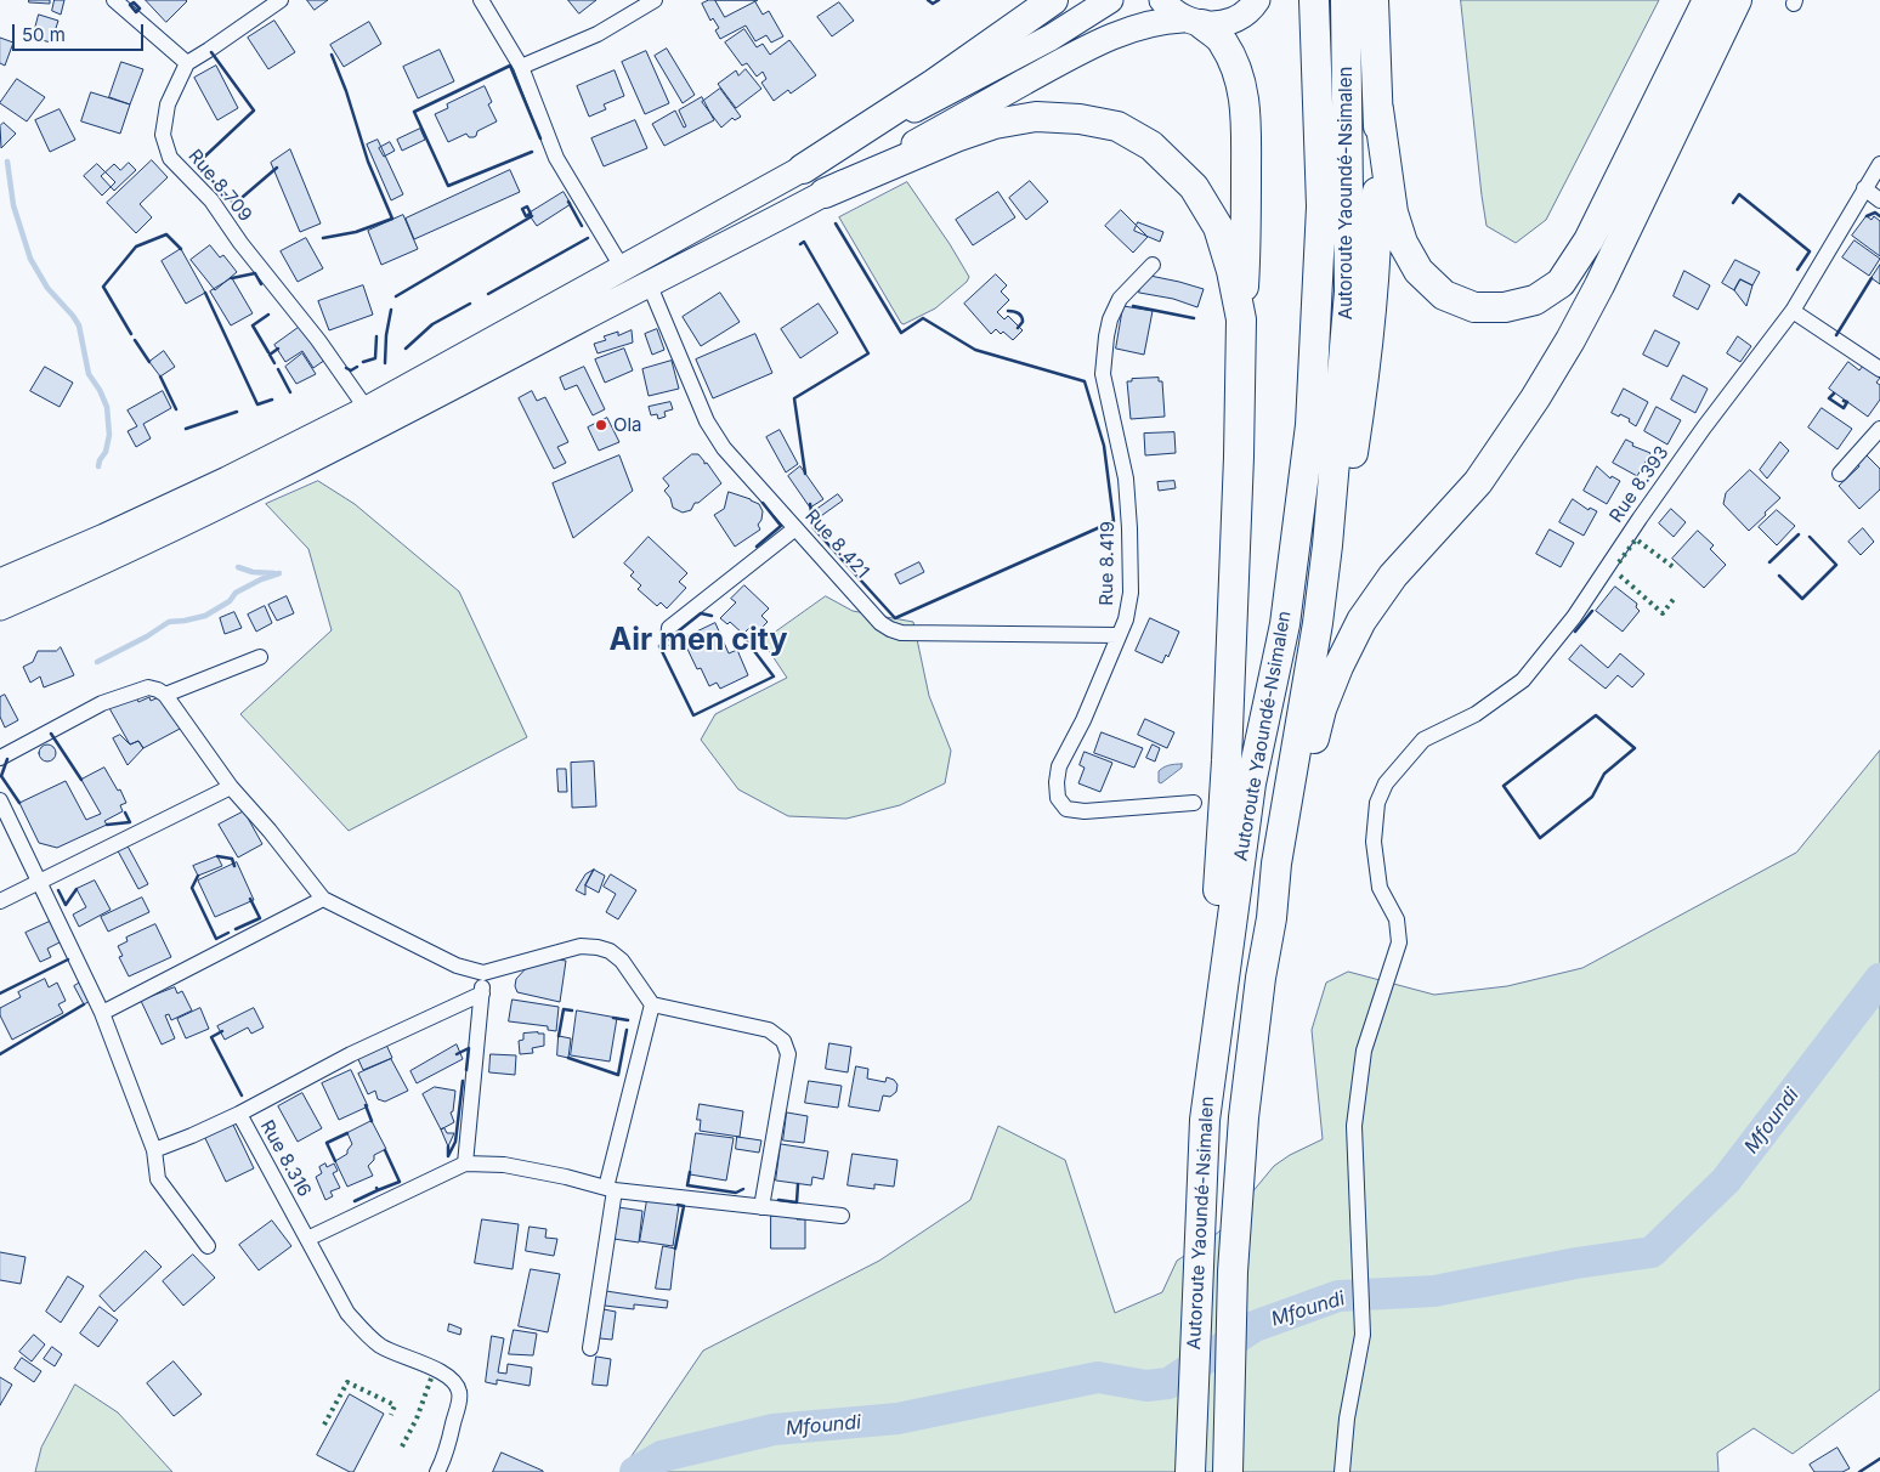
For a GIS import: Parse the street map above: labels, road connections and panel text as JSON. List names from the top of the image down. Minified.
{"streets":{"highway":["Autoroute Yaoundé-Nsimalen"],"street":["Rue 8.709","Rue 8.393","Rue 8.421","Rue 8.419","Rue 8.316"]},"crossings":[["Rue 8.421","Rue 8.419"]],"districts":["Air men city"],"water":["Mfoundi"],"places":["Ola"],"scale_bar":"50 m"}
